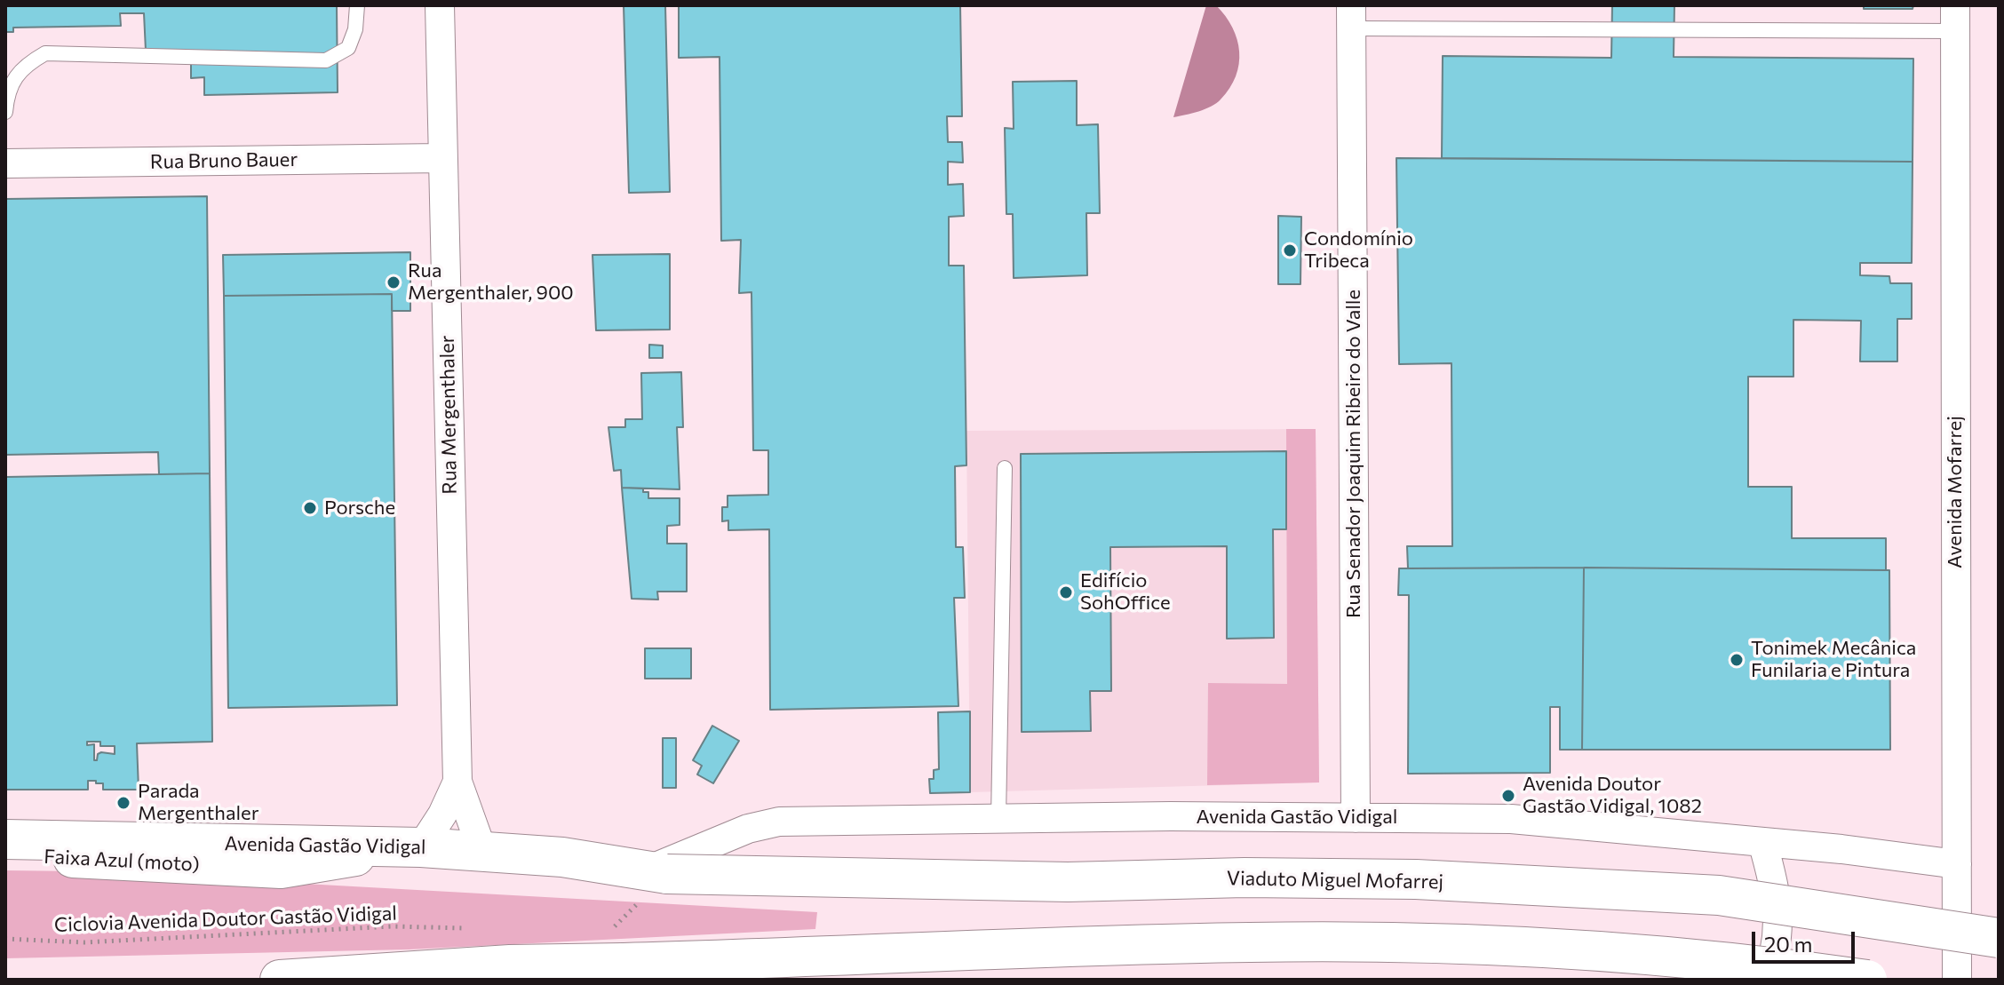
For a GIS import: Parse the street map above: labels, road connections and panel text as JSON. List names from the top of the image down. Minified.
{"streets":{"main road":["Avenida Gastão Vidigal","Faixa Azul (moto)","Viaduto Miguel Mofarrej"],"street":["Rua Bruno Bauer","Rua Mergenthaler","Rua Senador Joaquim Ribeiro do Valle","Avenida Mofarrej"],"path":["Ciclovia Avenida Doutor Gastão Vidigal"]},"crossings":[["Rua Bruno Bauer","Rua Mergenthaler"],["Rua Mergenthaler","Avenida Gastão Vidigal"],["Rua Mergenthaler","Faixa Azul (moto)"],["Rua Senador Joaquim Ribeiro do Valle","Avenida Gastão Vidigal"],["Avenida Mofarrej","Avenida Gastão Vidigal"],["Avenida Gastão Vidigal","Faixa Azul (moto)"],["Avenida Gastão Vidigal","Viaduto Miguel Mofarrej"]],"places":["Condomínio Tribeca","Rua Mergenthaler, 900","Porsche","Edifício SohOffice","Tonimek Mecânica Funilaria e Pintura","Avenida Doutor Gastão Vidigal, 1082","Parada Mergenthaler"],"scale_bar":"20 m"}
